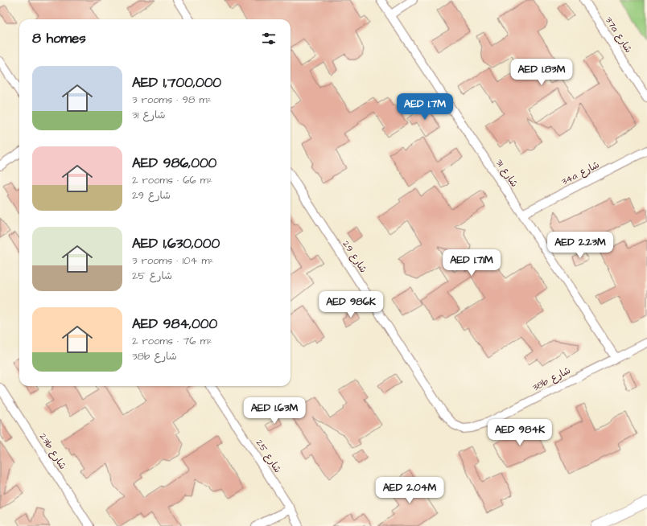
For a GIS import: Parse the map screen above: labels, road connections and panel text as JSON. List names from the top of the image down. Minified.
{"streets":{"street":["37a شارع","شارع 31","34a شارع","شارع 29","38b شارع","23b شارع","شارع 25"]},"crossings":[["شارع 31","34a شارع"],["شارع 31","38b شارع"],["شارع 29","38b شارع"]],"page":{"heading":"8 homes","list":[{"name":"AED 1,700,000","note":"3 rooms · 98 m² · شارع 31"},{"name":"AED 986,000","note":"2 rooms · 66 m² · شارع 29"},{"name":"AED 1,630,000","note":"3 rooms · 104 m² · شارع 25"},{"name":"AED 984,000","note":"2 rooms · 76 m² · 38b شارع"}],"price":["AED 1.83M","AED 1.7M","AED 2.23M","AED 1.71M","AED 986K","AED 1.63M","AED 984K","AED 2.04M"]}}
